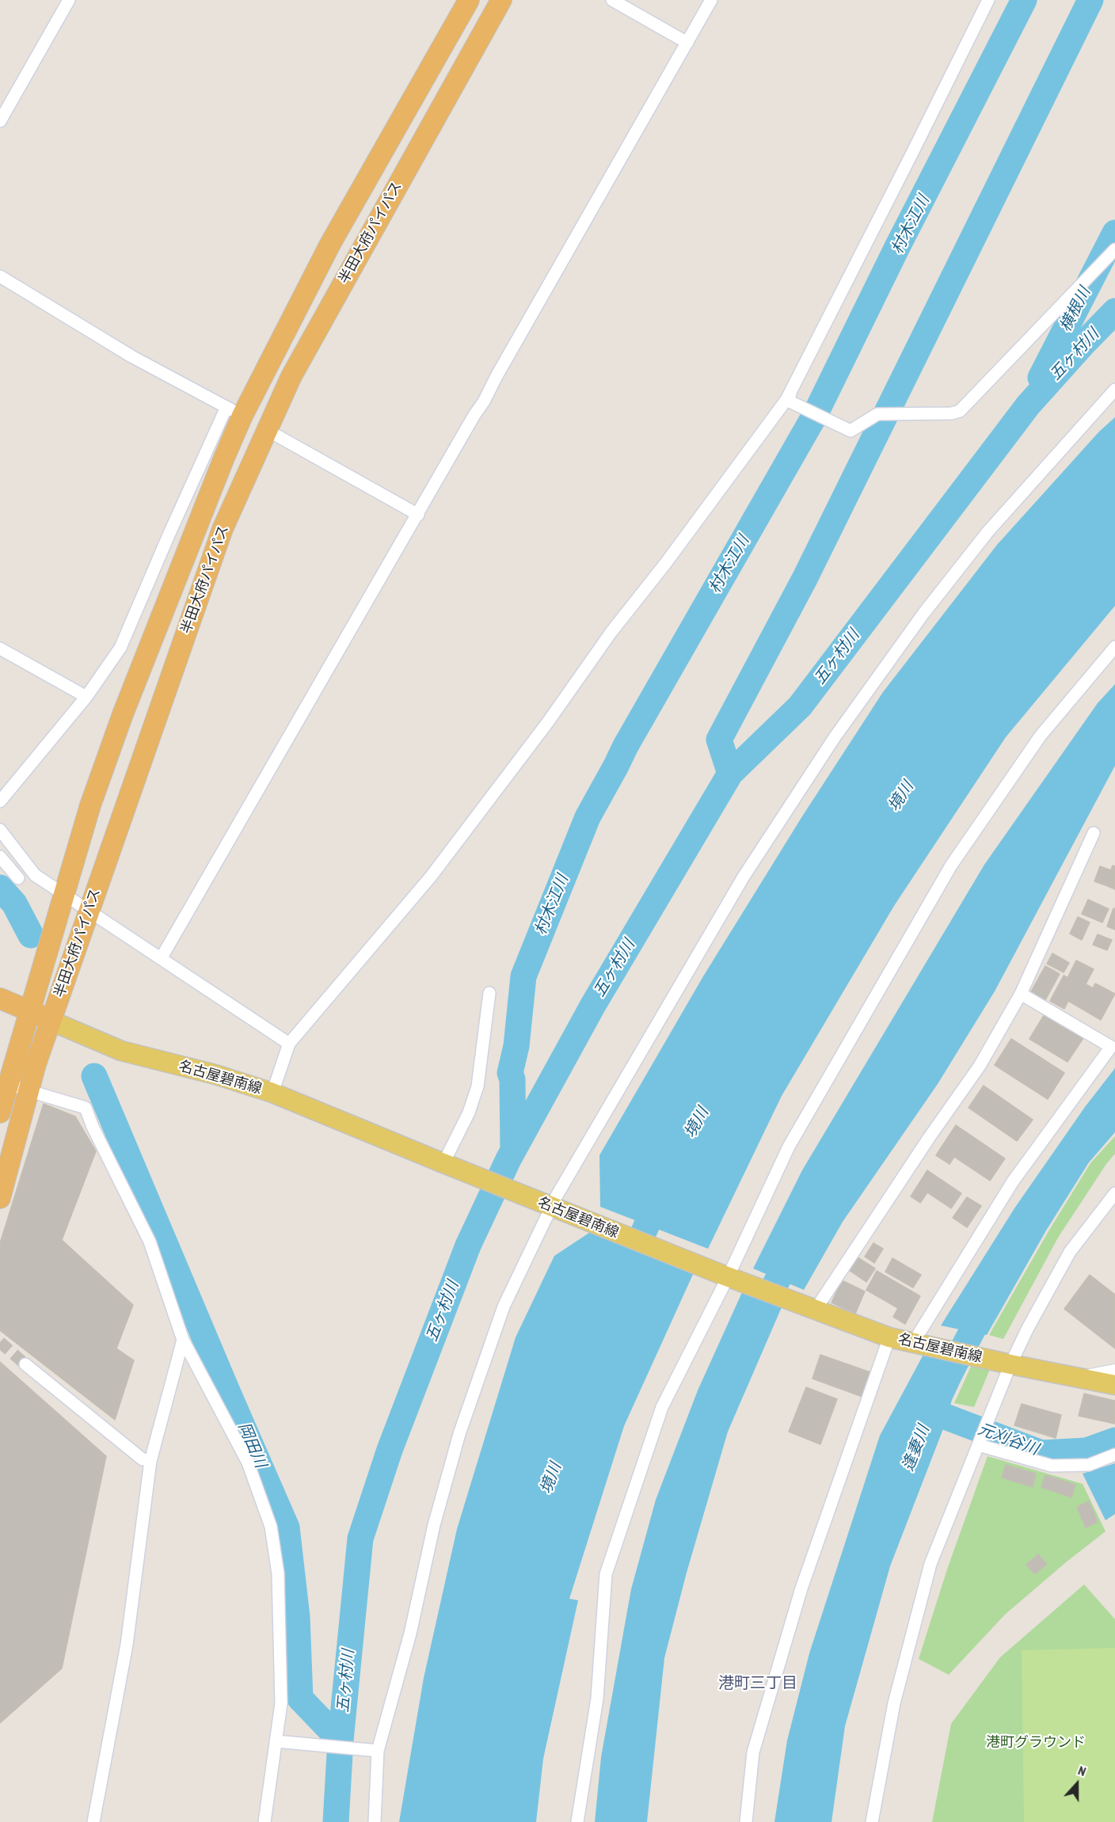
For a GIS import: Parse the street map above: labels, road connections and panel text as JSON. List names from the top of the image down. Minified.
{"streets":{"highway":["半田大府パイパス"],"main road":["名古屋碧南線"]},"crossings":[["半田大府パイパス","名古屋碧南線"]],"districts":["港町三丁目"],"water":["村木江川","横根川","五ヶ村川","境川","元刈谷川","岡田川","逢妻川"],"parks":["港町グラウンド"],"north":"top"}
